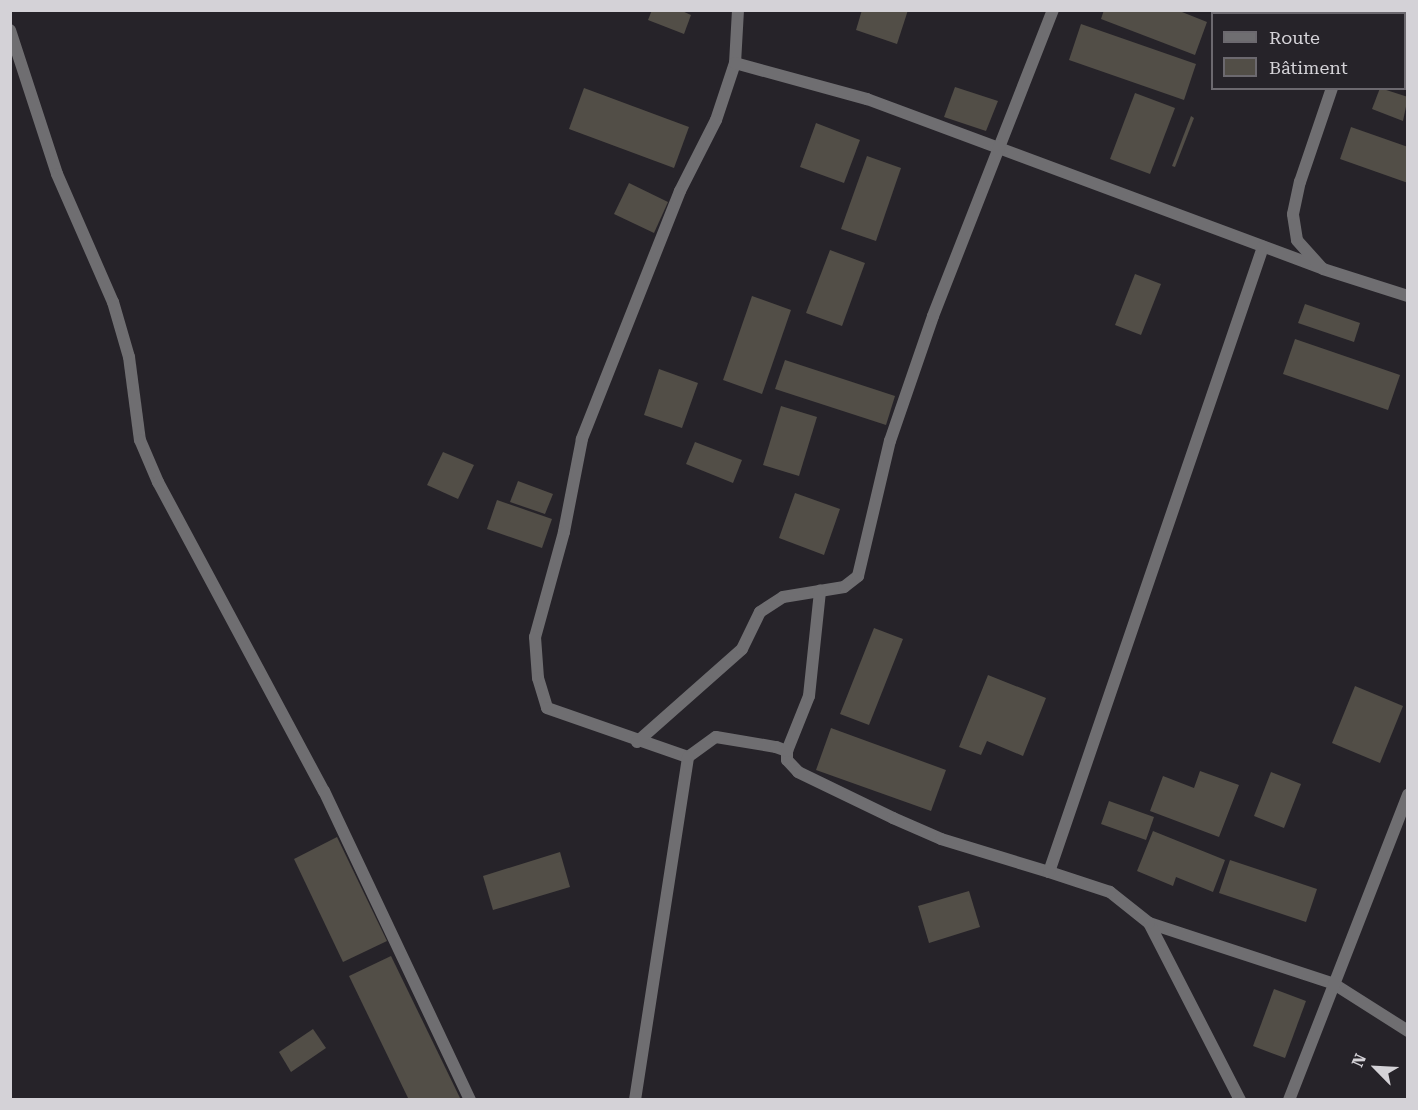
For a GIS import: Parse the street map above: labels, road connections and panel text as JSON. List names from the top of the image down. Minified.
{"legend":["Route","Bâtiment"],"north":"top left"}
